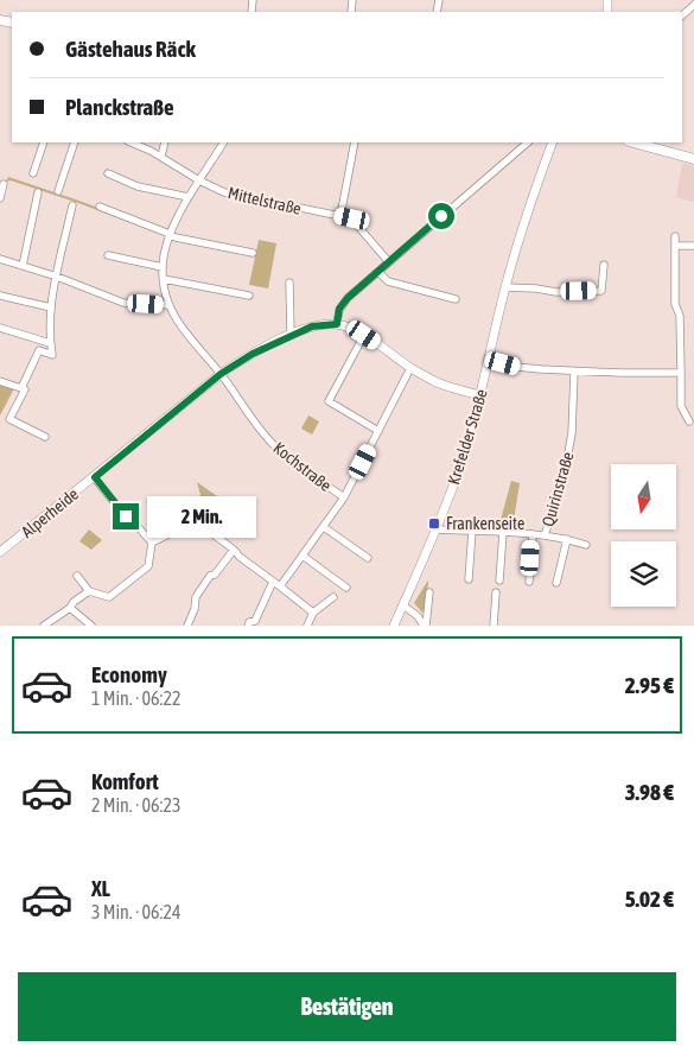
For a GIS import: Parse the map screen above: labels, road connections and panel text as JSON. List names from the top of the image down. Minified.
{"streets":{"street":["Mittelstraße","Krefelder Straße","Kochstraße","Quirinstraße","Alperheide"]},"crossings":[["Kochstraße","Alperheide"]],"places":{"transit":["Frankenseite"]},"north":"bottom","page":{"banner":["Gästehaus Räck","Planckstraße"],"bubble":"2 Min.","list":[{"name":"Economy","note":"1 Min. · 06:22","value":"2.95 €"},{"name":"Komfort","note":"2 Min. · 06:23","value":"3.98 €"},{"name":"XL","note":"3 Min. · 06:24","value":"5.02 €"}],"buttons":"Bestätigen"}}
